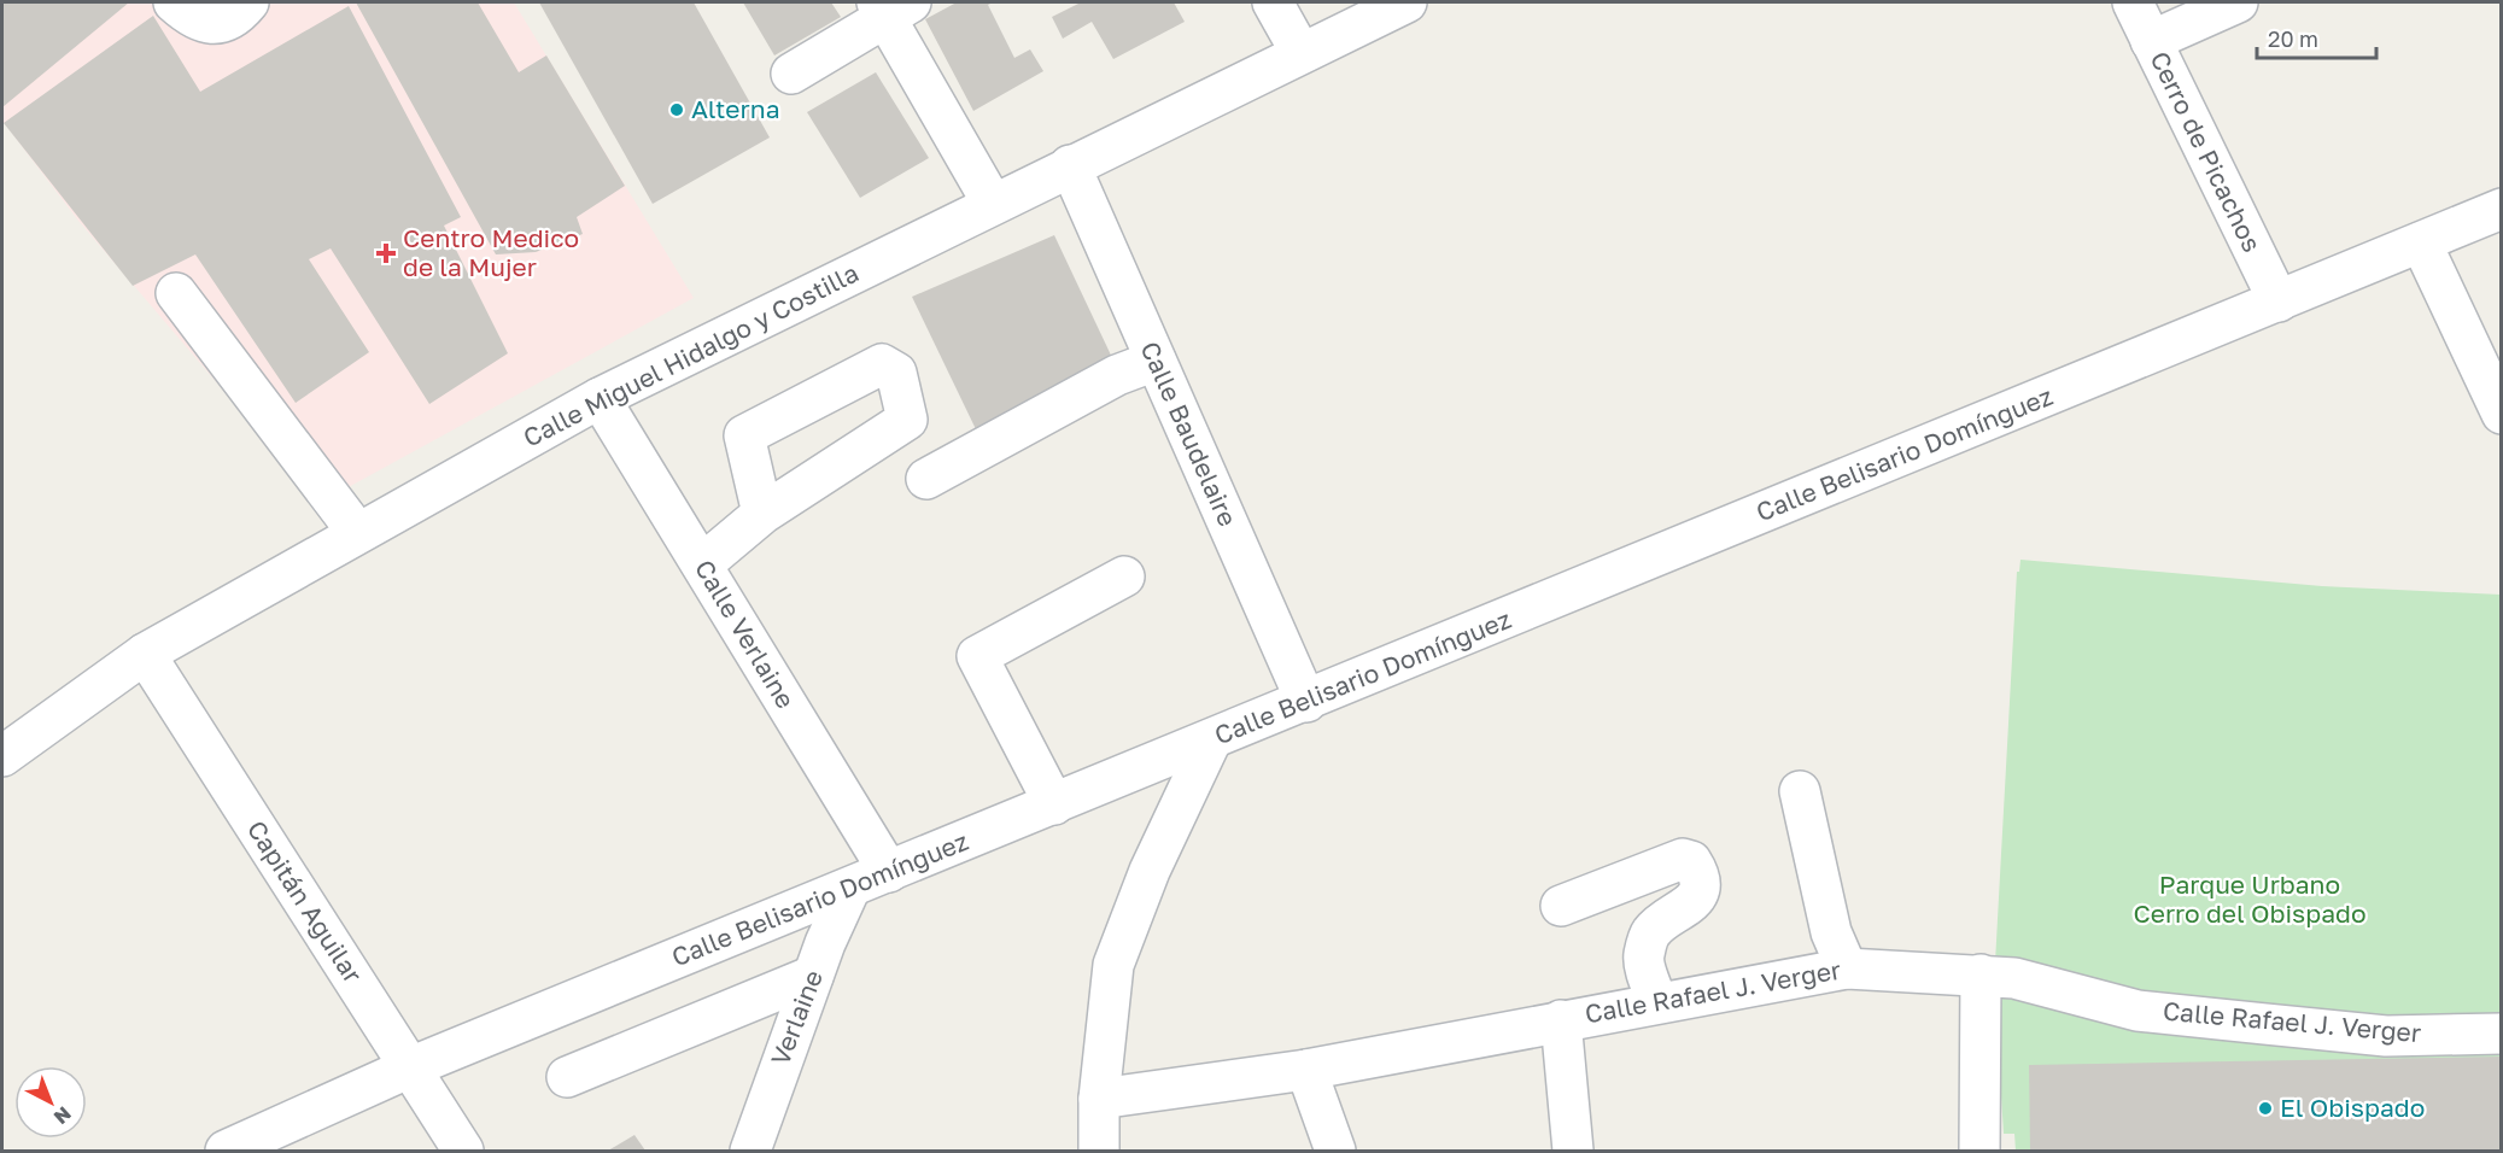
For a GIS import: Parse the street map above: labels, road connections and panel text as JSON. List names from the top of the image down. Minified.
{"streets":{"street":["Cerro de Picachos","Calle Miguel Hidalgo y Costilla","Calle Baudelaire","Calle Belisario Domínguez","Calle Verlaine","Capitán Aguilar","Calle Rafael J. Verger","Verlaine"]},"crossings":[["Cerro de Picachos","Calle Belisario Domínguez"],["Calle Miguel Hidalgo y Costilla","Calle Baudelaire"],["Calle Miguel Hidalgo y Costilla","Calle Verlaine"],["Calle Miguel Hidalgo y Costilla","Capitán Aguilar"],["Calle Baudelaire","Calle Belisario Domínguez"],["Calle Belisario Domínguez","Calle Verlaine"],["Calle Belisario Domínguez","Capitán Aguilar"],["Calle Belisario Domínguez","Verlaine"]],"parks":["Parque Urbano Cerro del Obispado"],"places":{"other":["Alterna","El Obispado"],"health":["Centro Medico de la Mujer"]},"scale_bar":"20 m","north":"bottom right"}
